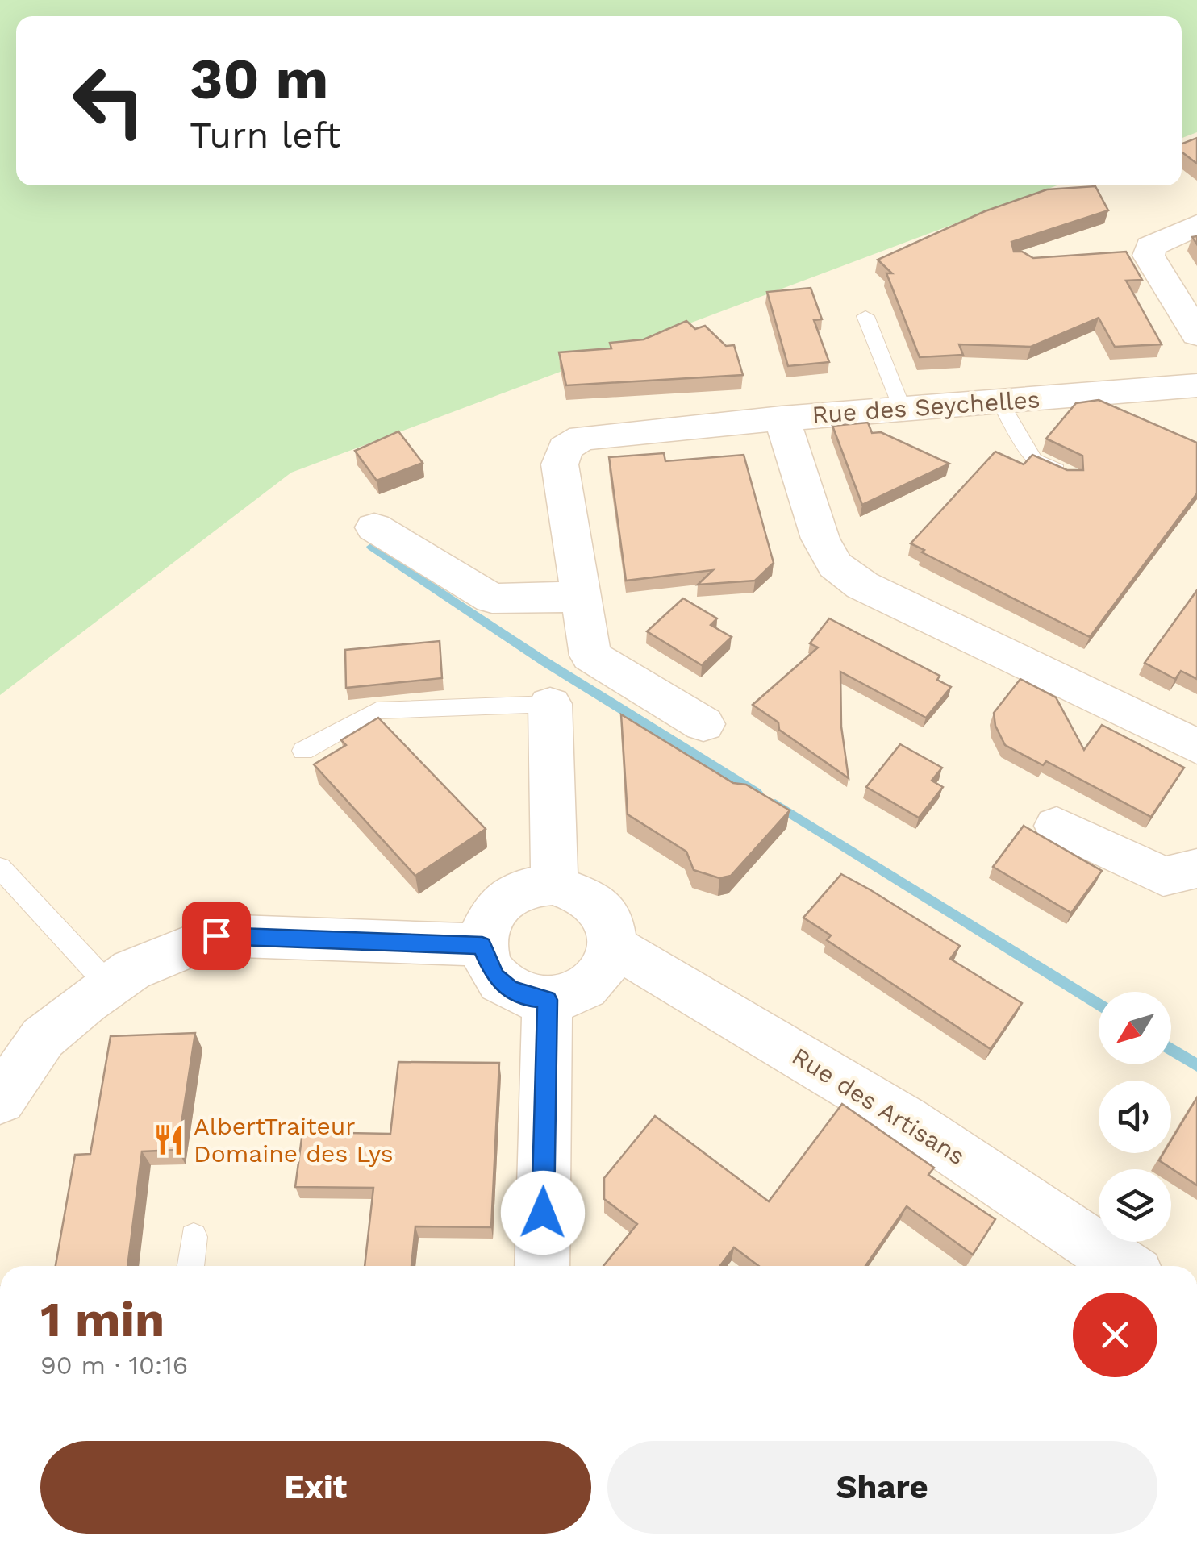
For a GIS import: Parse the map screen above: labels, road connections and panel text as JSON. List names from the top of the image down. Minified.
{"streets":{"street":["Rue des Seychelles","Rue des Artisans"]},"places":{"restaurant":["AlbertTraiteur Domaine des Lys"]},"north":"bottom left","page":{"turn":["30 m","Turn left"],"heading":["1 min","90 m · 10:16"],"buttons":["Exit","Share"]}}
